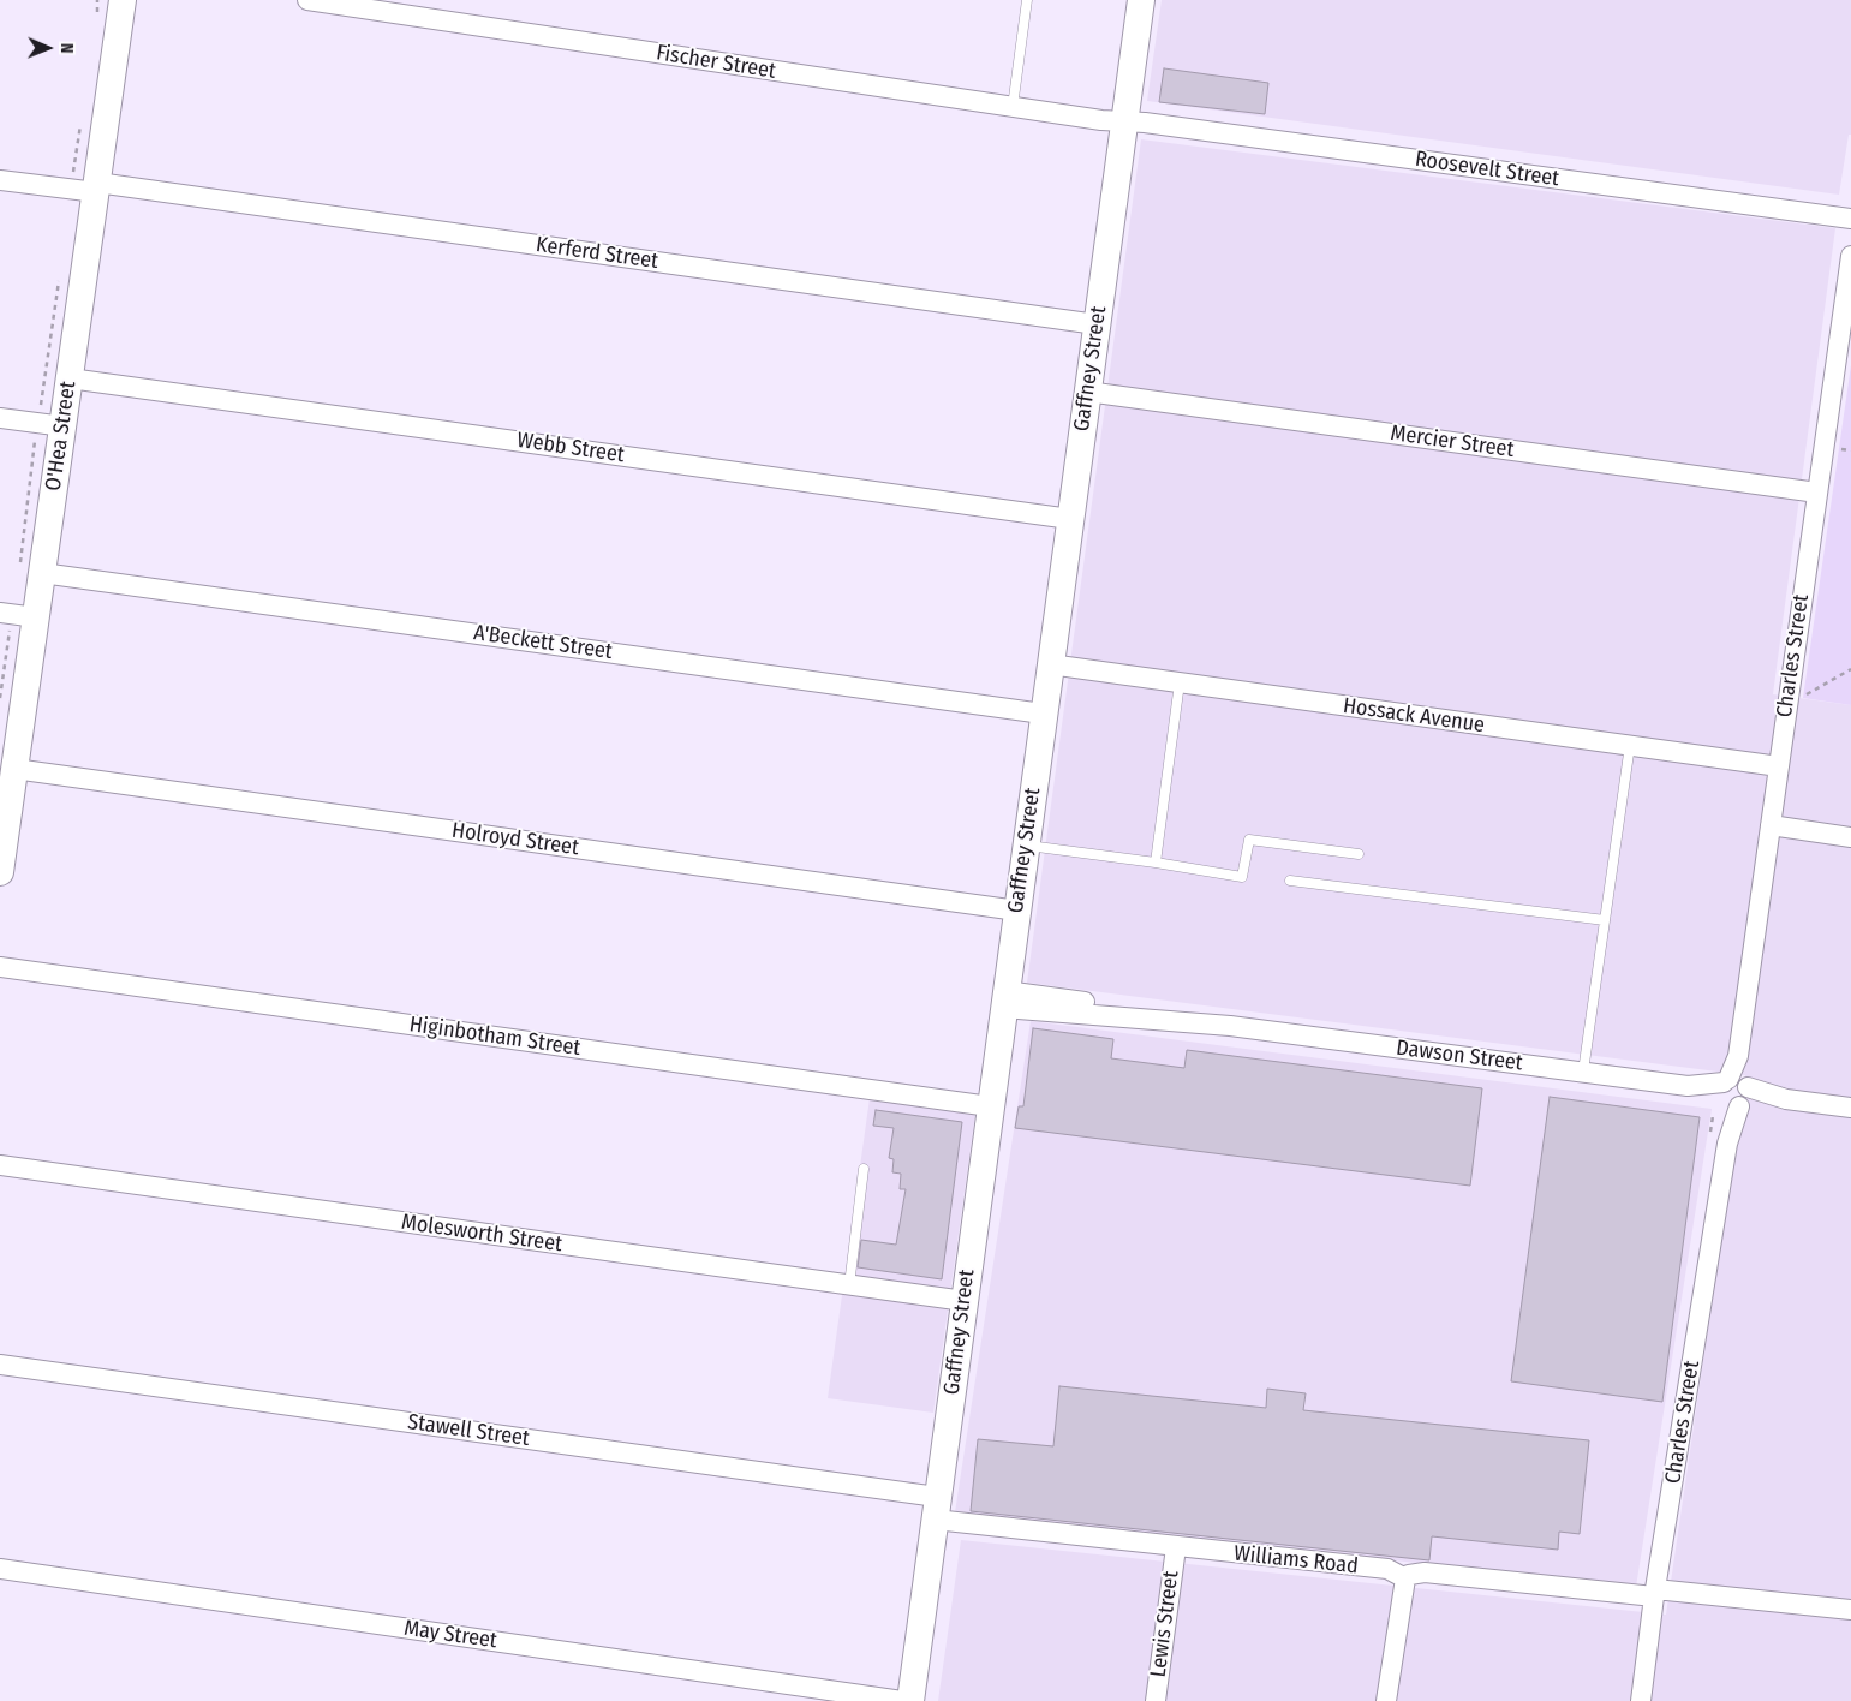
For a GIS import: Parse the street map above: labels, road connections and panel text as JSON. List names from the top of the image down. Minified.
{"streets":{"main road":["Gaffney Street","O'Hea Street"],"street":["Fischer Street","Roosevelt Street","Kerferd Street","Mercier Street","Webb Street","A'Beckett Street","Charles Street","Hossack Avenue","Holroyd Street","Higinbotham Street","Dawson Street","Molesworth Street","Stawell Street","Williams Road","Lewis Street","May Street"]},"crossings":[["Fischer Street","Roosevelt Street"],["Fischer Street","Gaffney Street"],["Roosevelt Street","Gaffney Street"],["Kerferd Street","Gaffney Street"],["Kerferd Street","O'Hea Street"],["Gaffney Street","Mercier Street"],["Gaffney Street","Webb Street"],["Gaffney Street","A'Beckett Street"],["Gaffney Street","Hossack Avenue"],["Gaffney Street","Holroyd Street"],["Gaffney Street","Higinbotham Street"],["Gaffney Street","Dawson Street"],["Gaffney Street","Molesworth Street"],["Gaffney Street","Stawell Street"],["Gaffney Street","Williams Road"],["O'Hea Street","Webb Street"],["O'Hea Street","A'Beckett Street"],["O'Hea Street","Holroyd Street"],["Mercier Street","Charles Street"],["Charles Street","Hossack Avenue"],["Charles Street","Dawson Street"],["Charles Street","Williams Road"],["Stawell Street","Williams Road"],["Williams Road","Lewis Street"]],"north":"right"}
